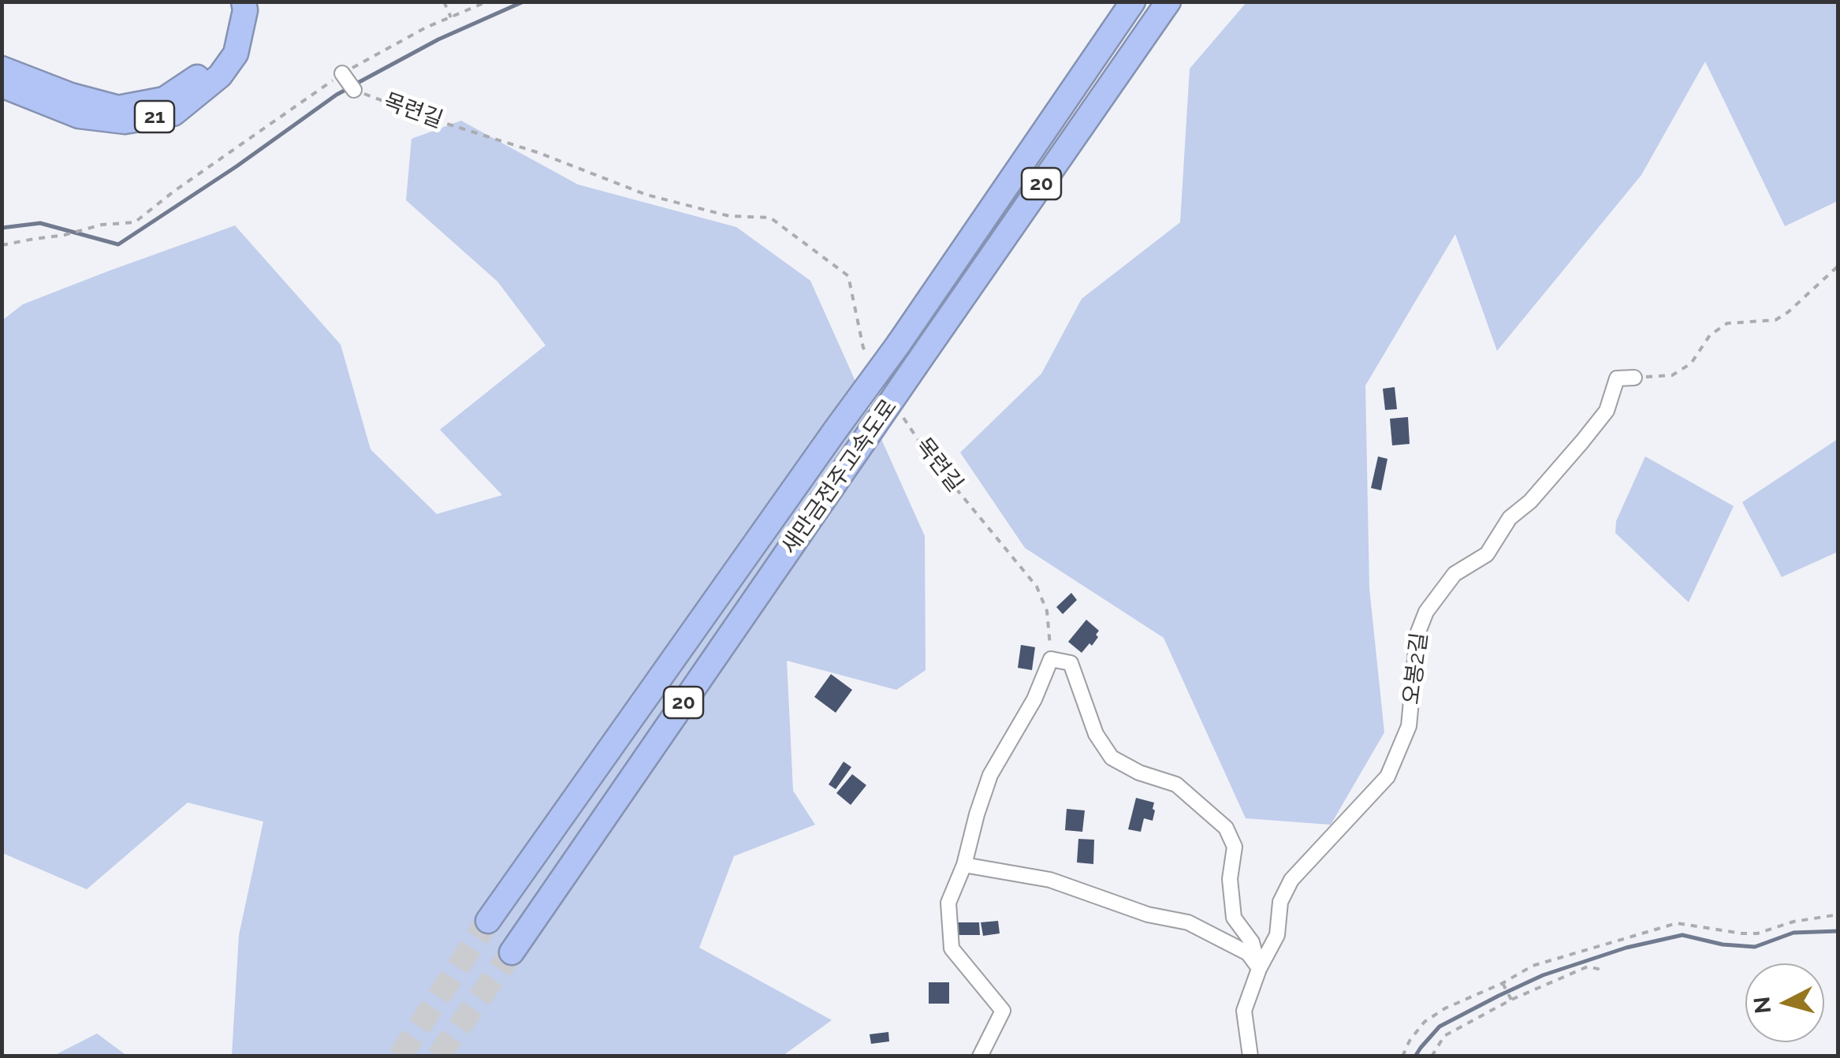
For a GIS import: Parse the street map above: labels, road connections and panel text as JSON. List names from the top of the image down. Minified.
{"streets":{"highway":["21","20","새만금전주고속도로"],"street":["오봉2길"],"path":["목련길"]},"north":"left"}
